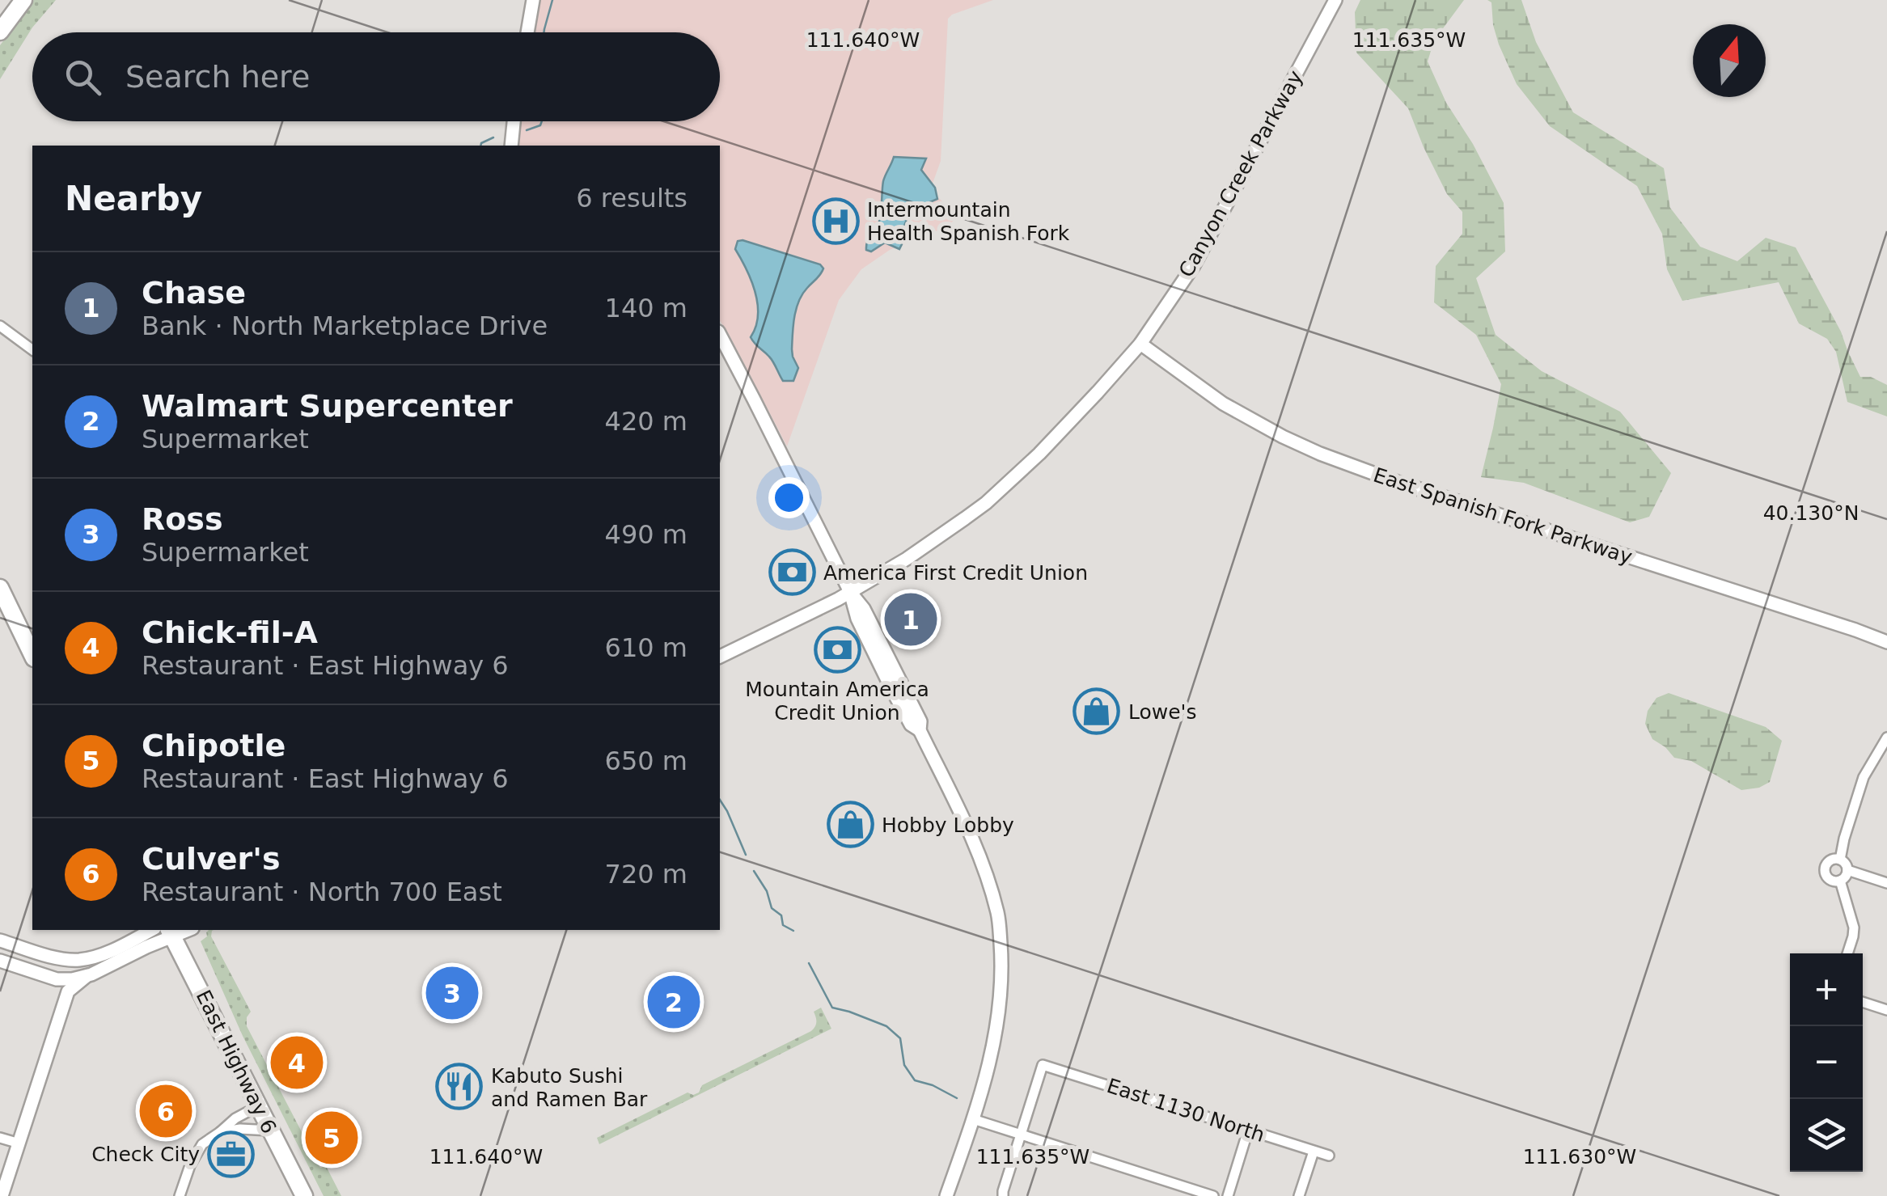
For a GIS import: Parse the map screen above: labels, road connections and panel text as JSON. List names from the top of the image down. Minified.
{"streets":{"highway":["East Highway 6"],"street":["Canyon Creek Parkway","East Spanish Fork Parkway","East 1130 North"]},"crossings":[["Canyon Creek Parkway","East Spanish Fork Parkway"]],"places":{"hospital":["Intermountain Health Spanish Fork"],"bank":["America First Credit Union","Mountain America Credit Union"],"shop":["Lowe's","Hobby Lobby"],"restaurant":["Kabuto Sushi and Ramen Bar"],"office":["Check City"]},"north":"top","page":{"search":"Search here","heading":["Nearby","6 results"],"list":[{"mark":"1","name":"Chase","note":"Bank · North Marketplace Drive","value":"140 m"},{"mark":"2","name":"Walmart Supercenter","note":"Supermarket","value":"420 m"},{"mark":"3","name":"Ross","note":"Supermarket","value":"490 m"},{"mark":"4","name":"Chick-fil-A","note":"Restaurant · East Highway 6","value":"610 m"},{"mark":"5","name":"Chipotle","note":"Restaurant · East Highway 6","value":"650 m"},{"mark":"6","name":"Culver's","note":"Restaurant · North 700 East","value":"720 m"}],"pins":["1","3","2","4","6","5"],"map_buttons":["+","−"]},"coordinates":["111.640°W","111.635°W","40.130°N","111.630°W"]}
